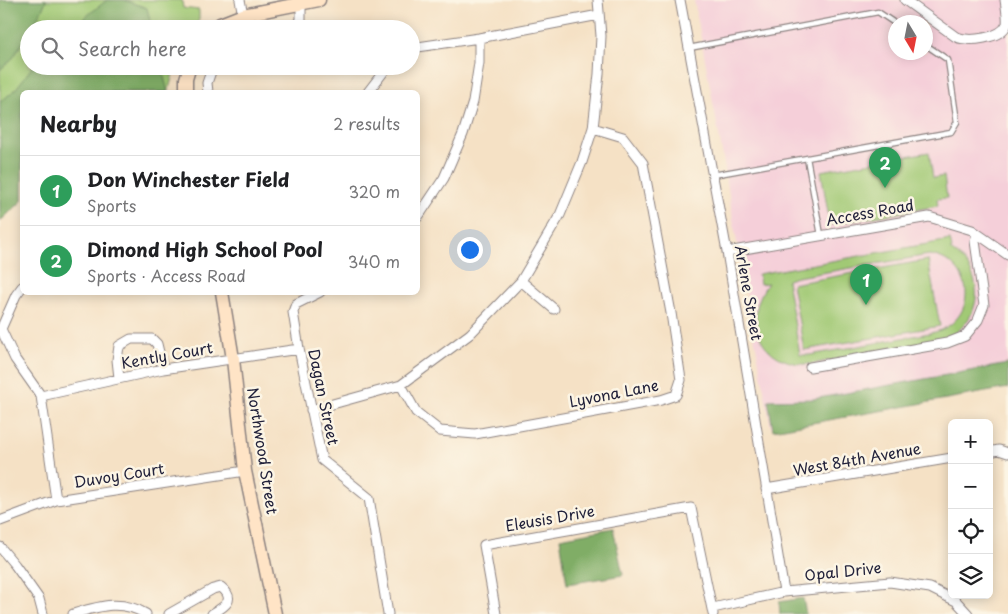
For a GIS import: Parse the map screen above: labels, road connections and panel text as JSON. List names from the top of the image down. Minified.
{"streets":{"street":["Access Road","Arlene Street","Kently Court","Lyvona Lane","Dagan Street","Northwood Street","West 84th Avenue","Duvoy Court","Eleusis Drive","Opal Drive"]},"crossings":[["Access Road","Arlene Street"],["Arlene Street","West 84th Avenue"],["Arlene Street","Opal Drive"],["Kently Court","Dagan Street"],["Kently Court","Northwood Street"],["Northwood Street","Duvoy Court"],["Eleusis Drive","Opal Drive"]],"north":"bottom","page":{"search":"Search here","heading":["Nearby","2 results"],"pins":["2","1"],"list":[{"mark":"1","name":"Don Winchester Field","note":"Sports","value":"320 m"},{"mark":"2","name":"Dimond High School Pool","note":"Sports · Access Road","value":"340 m"}],"map_buttons":["+","−"]}}
